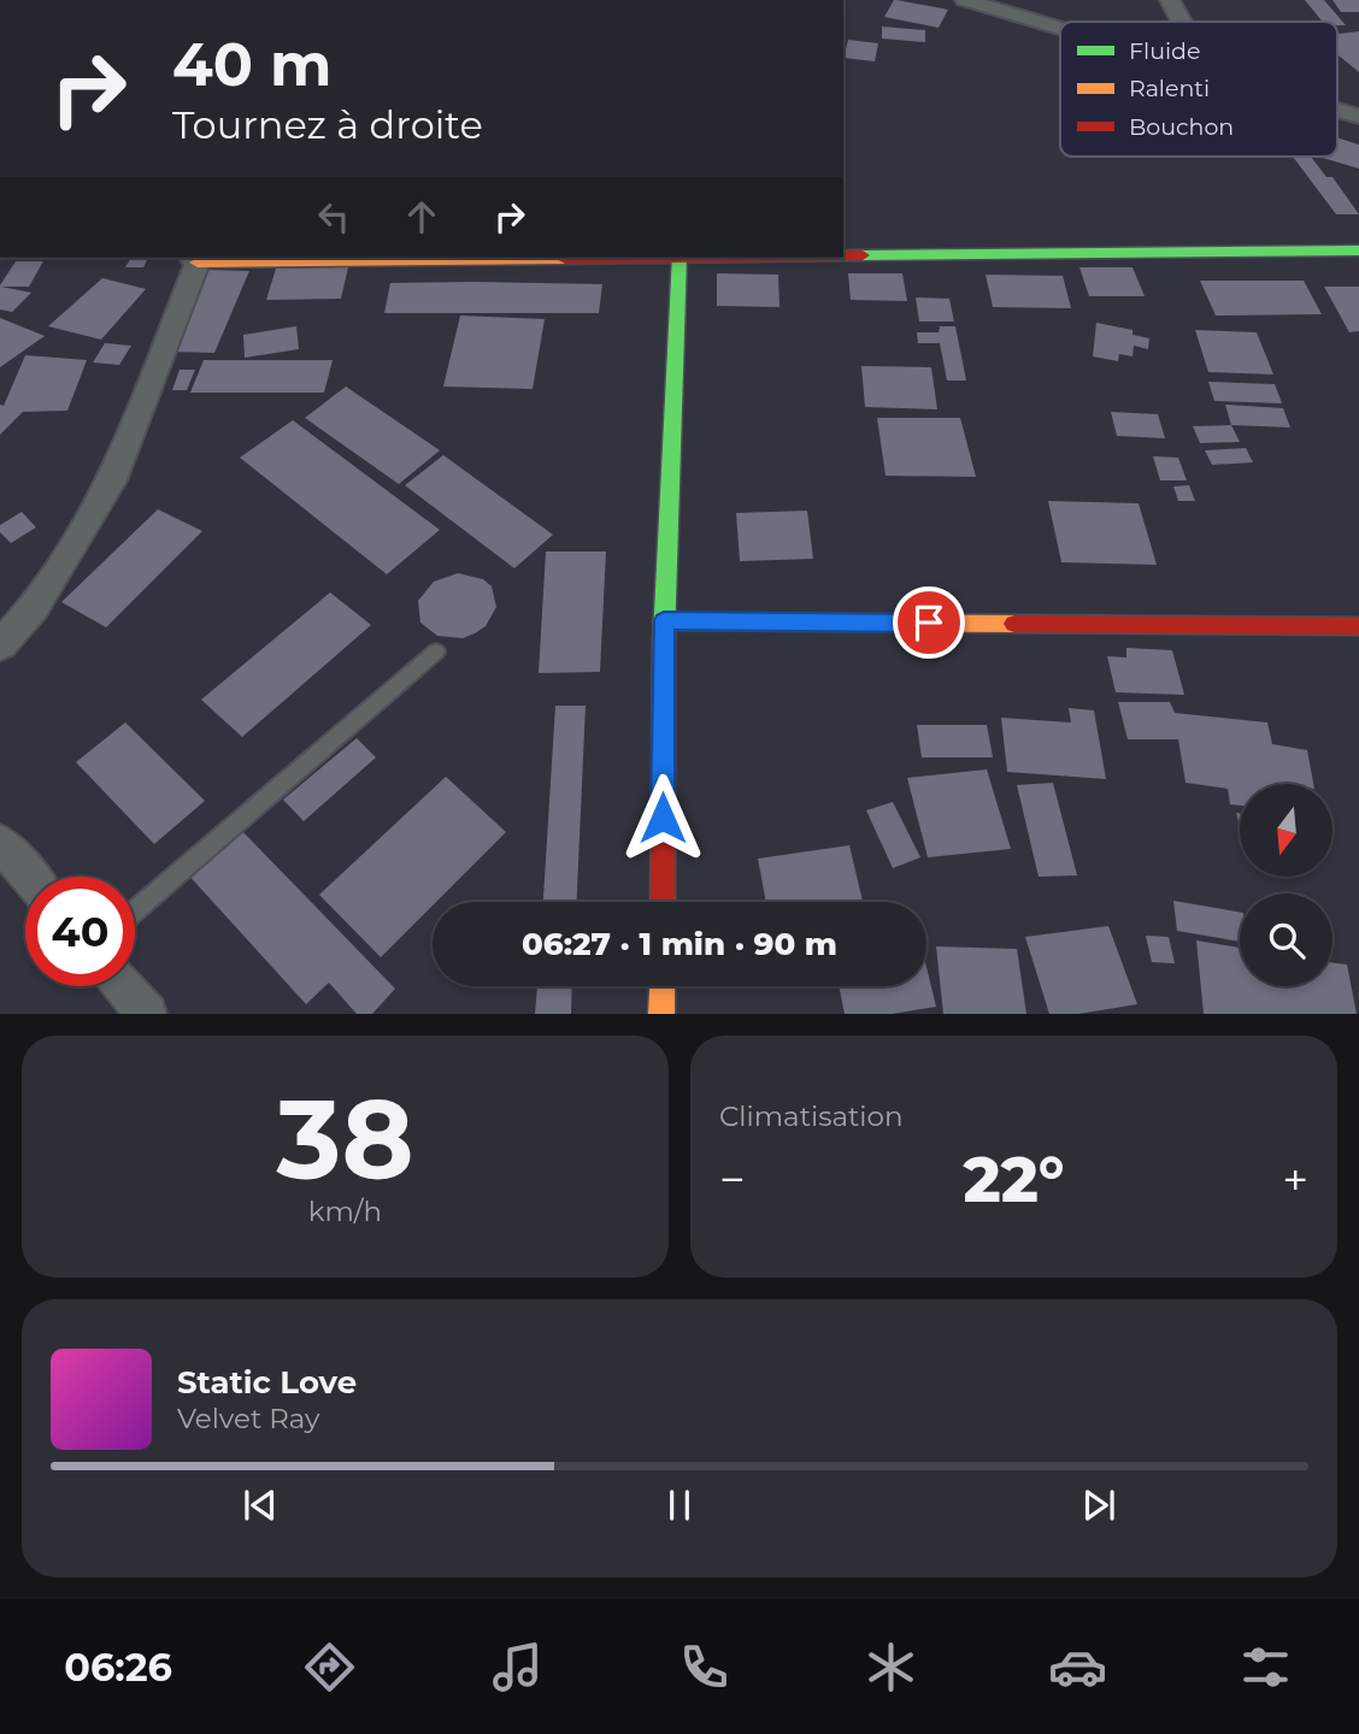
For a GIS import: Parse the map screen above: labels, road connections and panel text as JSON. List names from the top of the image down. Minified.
{"legend":["Fluide","Ralenti","Bouchon"],"north":"bottom","page":{"turn":["40 m","Tournez à droite"],"limit":"40","trip":"06:27 · 1 min · 90 m","tile":[["38","km/h"],"Climatisation"],"heat":["−","22°","+"],"song":["Static Love","Velvet Ray"],"tabs":"06:26"}}
